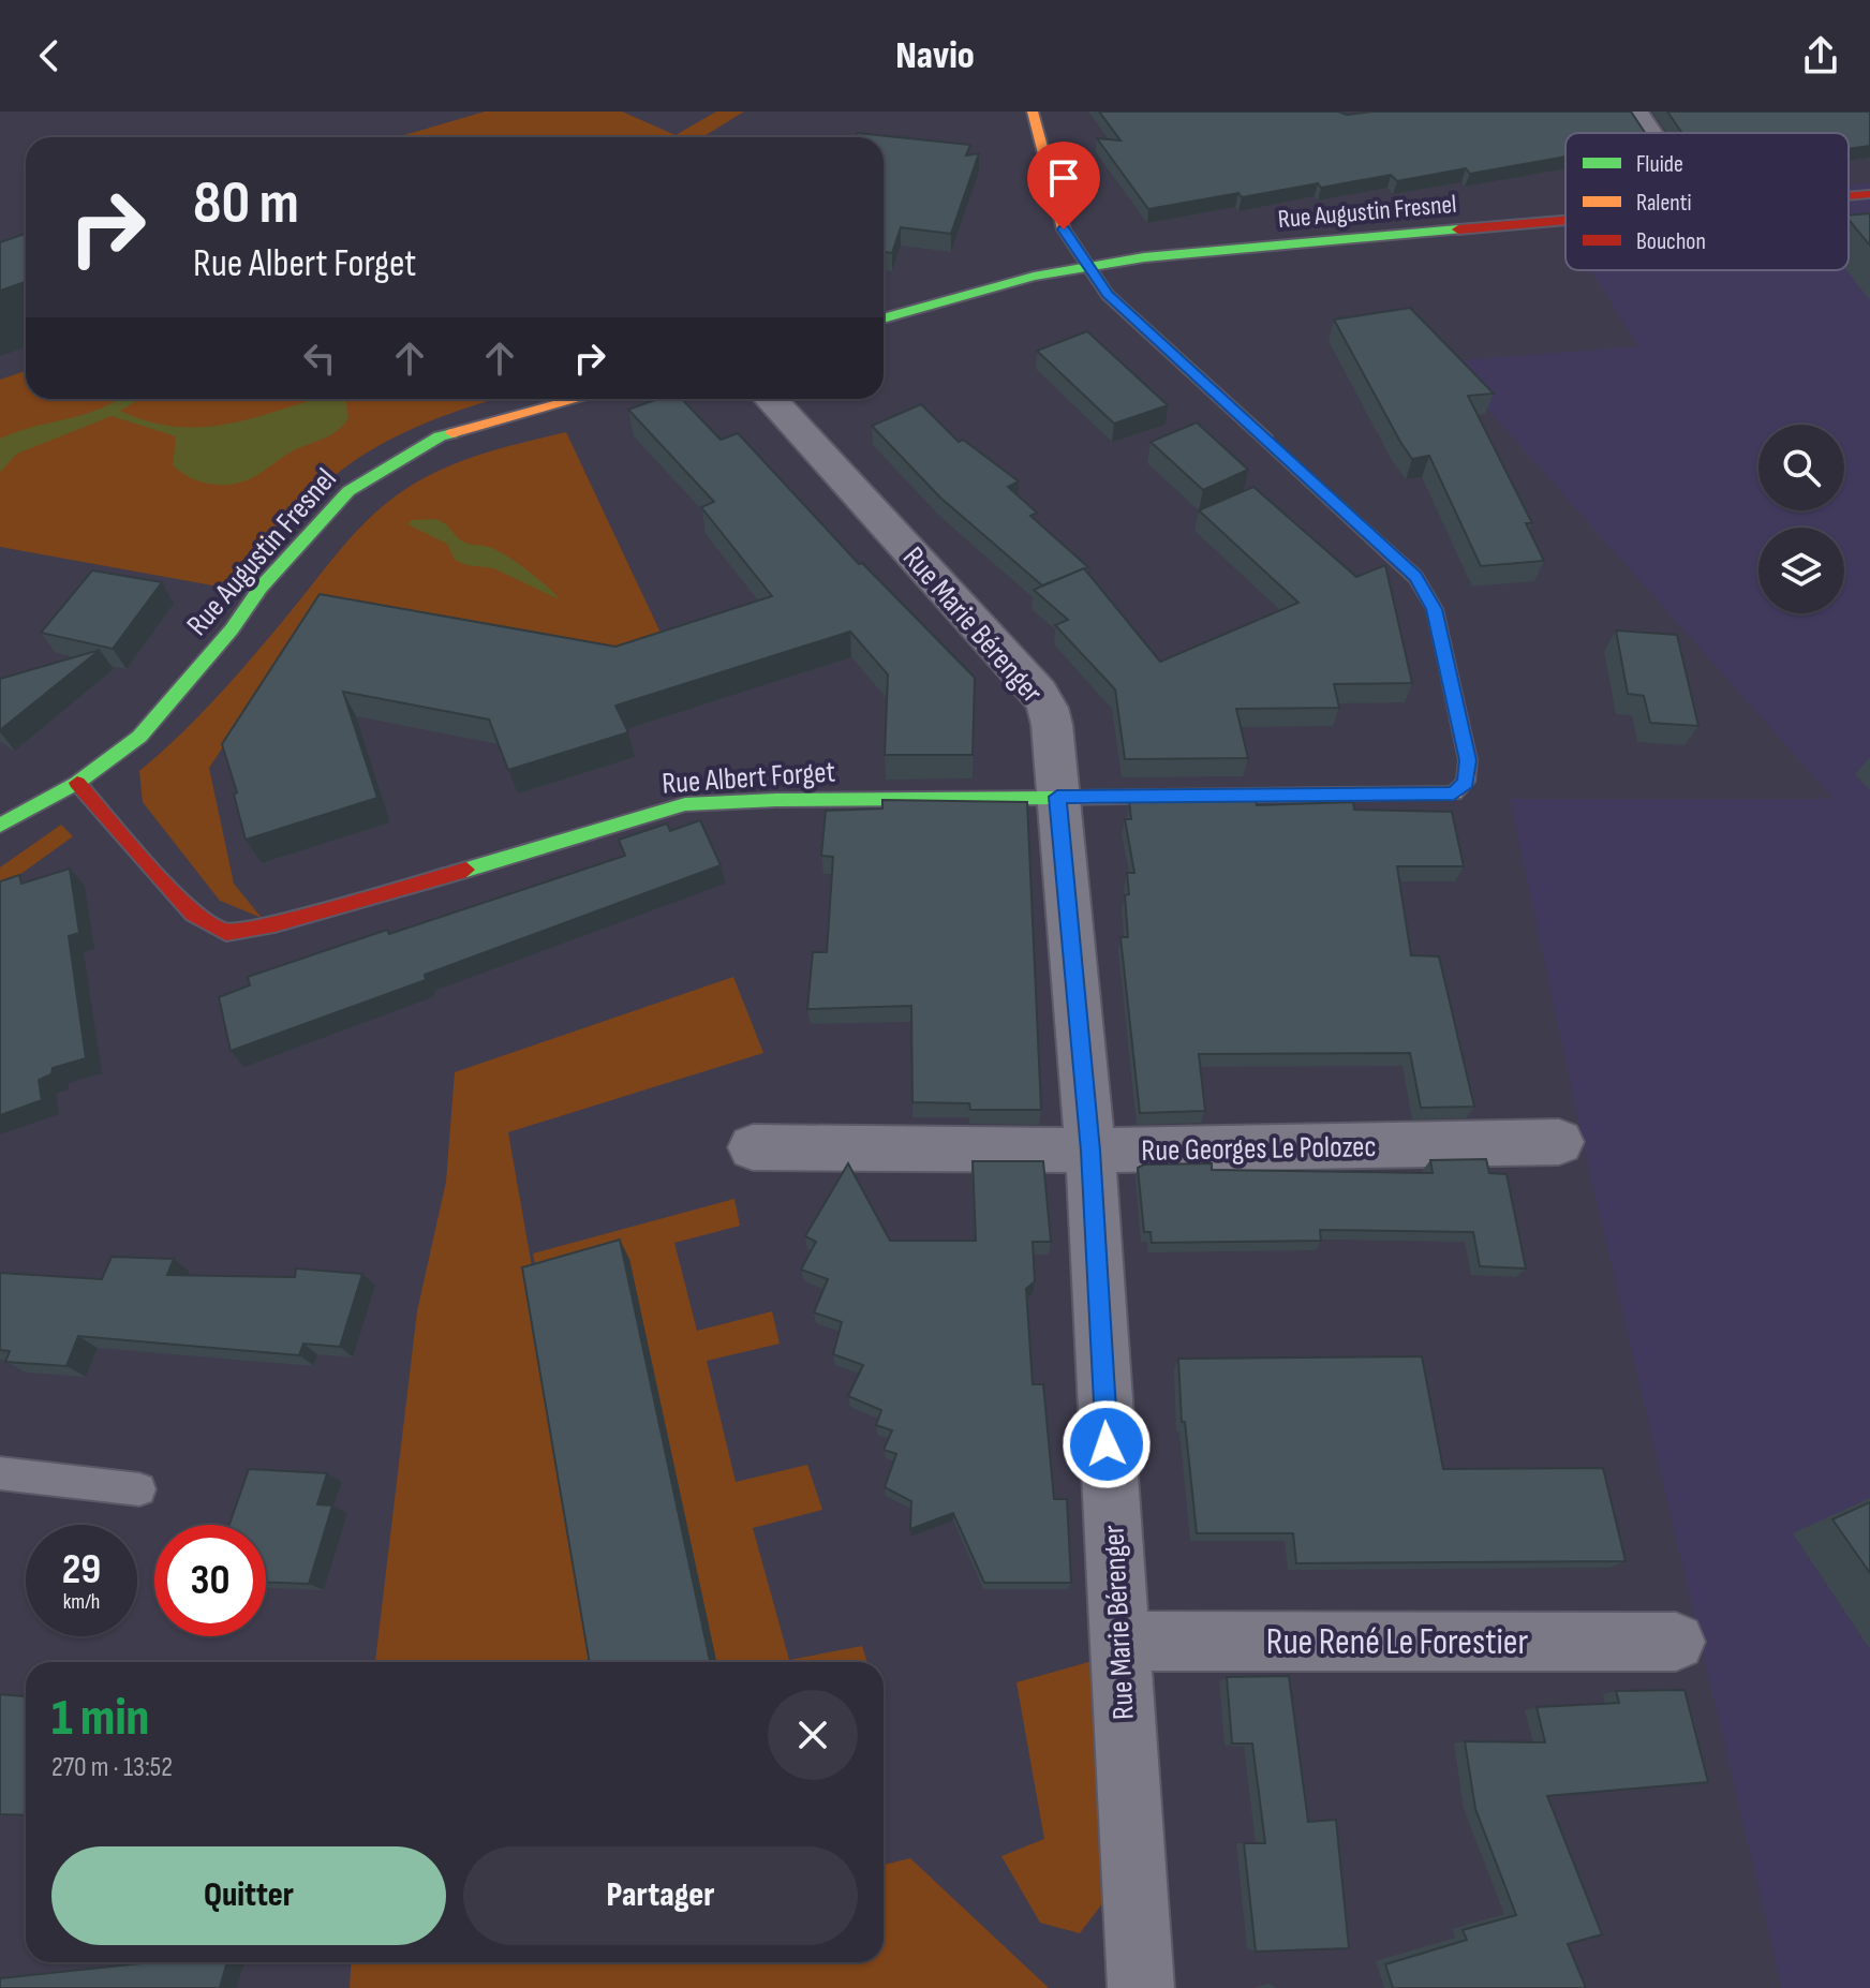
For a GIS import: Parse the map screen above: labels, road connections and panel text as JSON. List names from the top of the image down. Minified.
{"streets":{"street":["Rue Augustin Fresnel","Rue Marie Bérenger","Rue Albert Forget","Rue Georges Le Polozec","Rue René Le Forestier"]},"crossings":[["Rue Augustin Fresnel","Rue Albert Forget"],["Rue Marie Bérenger","Rue Albert Forget"],["Rue Marie Bérenger","Rue Georges Le Polozec"],["Rue Marie Bérenger","Rue René Le Forestier"]],"legend":["Fluide","Ralenti","Bouchon"],"page":{"header":"Navio","turn":["80 m","Rue Albert Forget"],"speed":"29 km/h","limit":"30","heading":["1 min","270 m · 13:52"],"buttons":["Quitter","Partager"]}}
